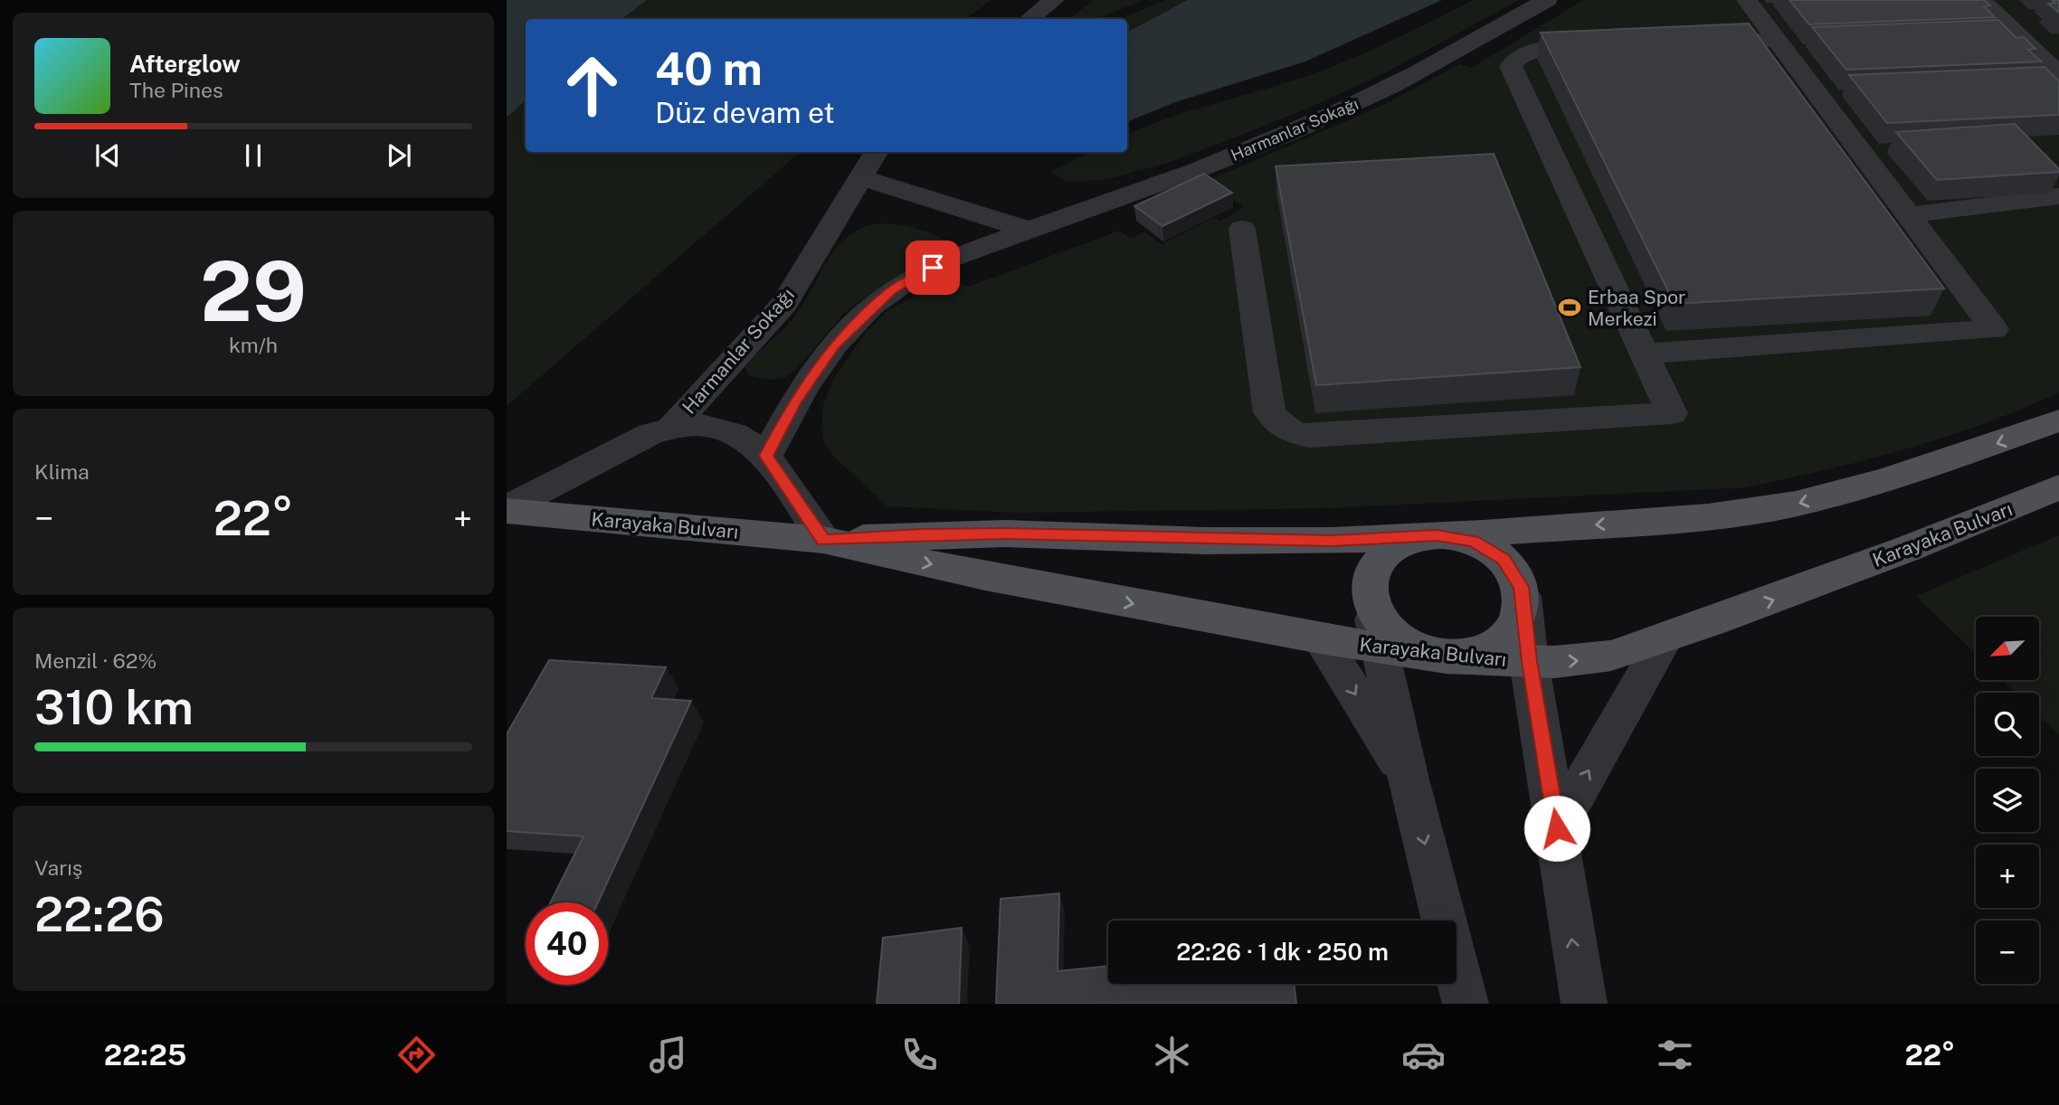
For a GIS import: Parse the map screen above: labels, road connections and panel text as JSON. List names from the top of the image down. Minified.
{"streets":{"main road":["Karayaka Bulvarı"],"street":["Harmanlar Sokağı"]},"crossings":[["Harmanlar Sokağı","Karayaka Bulvarı"]],"places":{"sports":["Erbaa Spor Merkezi"]},"north":"bottom left","page":{"turn":["40 m","Düz devam et"],"song":["Afterglow","The Pines"],"tile":[["29","km/h"],"Klima",["Menzil · 62%","310 km"],["Varış","22:26"]],"heat":["−","22°","+"],"map_buttons":["+","−"],"limit":"40","trip":"22:26 · 1 dk · 250 m","tabs":["22:25","22°"]}}
